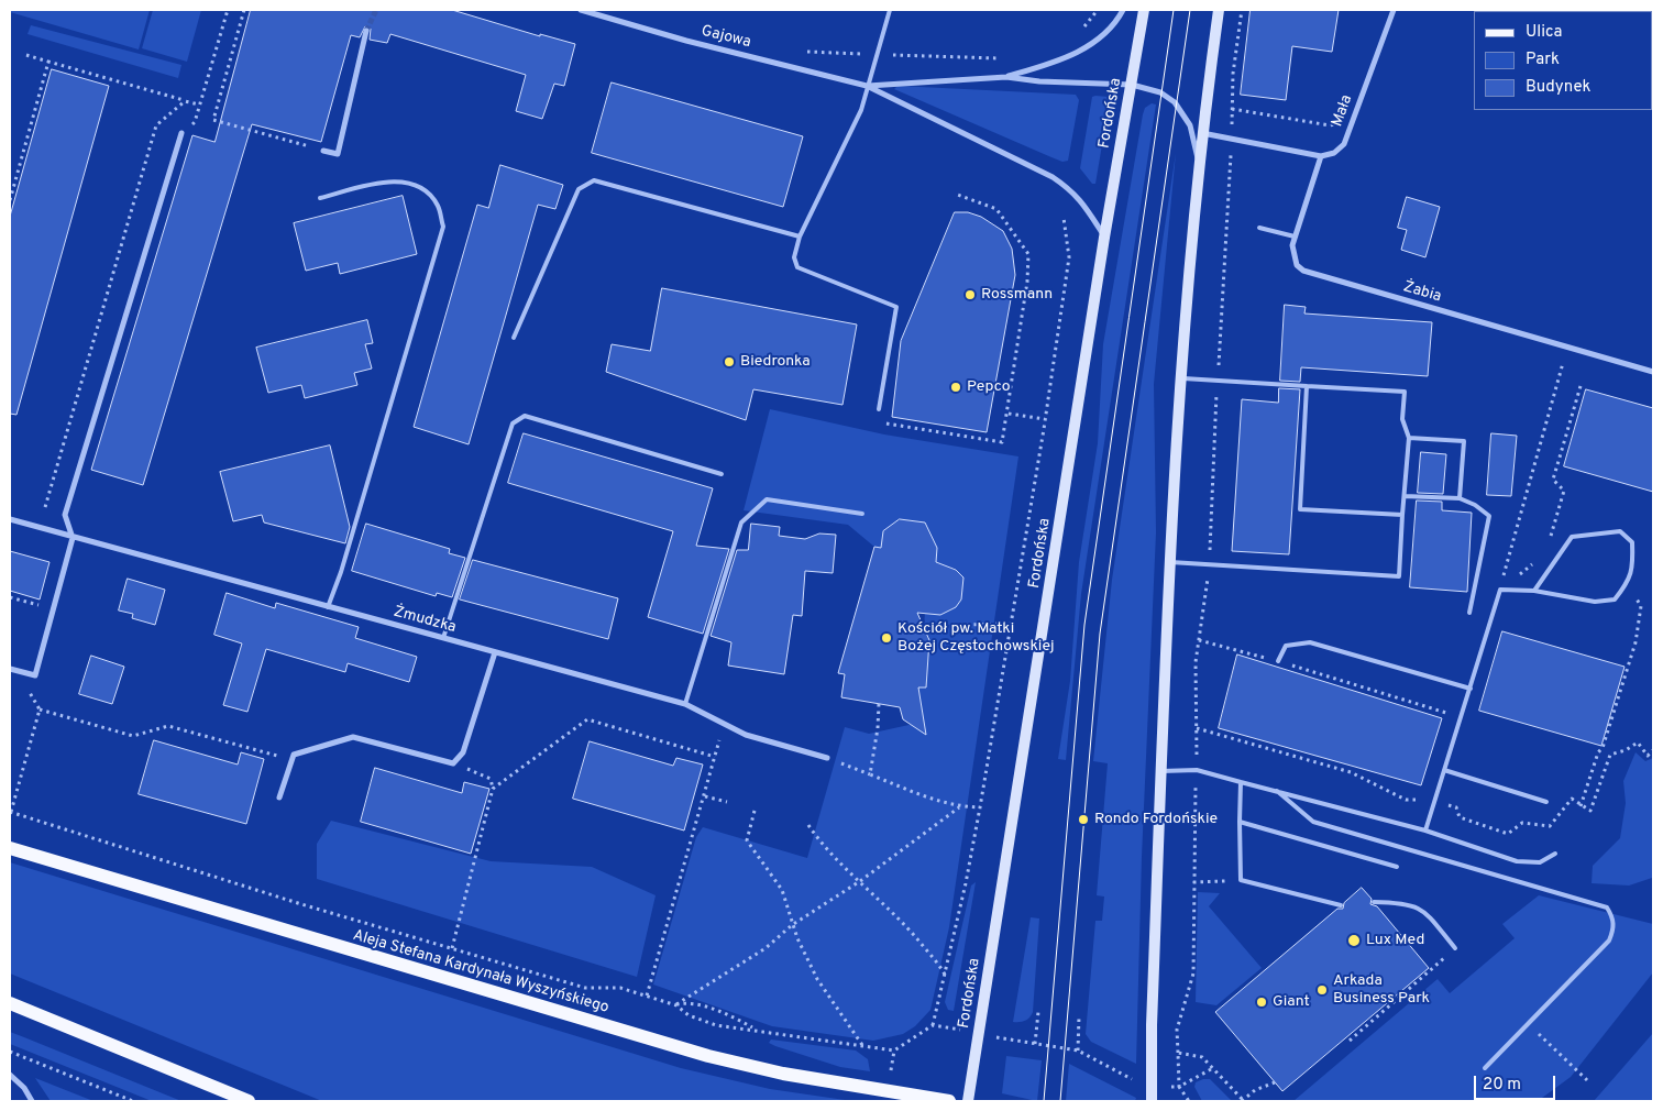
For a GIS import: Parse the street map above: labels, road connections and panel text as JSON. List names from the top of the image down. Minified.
{"streets":{"main road":["Fordońska","Aleja Stefana Kardynała Wyszyńskiego"],"street":["Gajowa","Mała","Żabia","Żmudzka"]},"crossings":[["Gajowa","Fordońska"],["Mała","Żabia"]],"places":["Rossmann","Biedronka","Pepco","Kościół pw. Matki Bożej Częstochowskiej","Rondo Fordońskie","Lux Med","Arkada Business Park","Giant"],"legend":["Ulica","Park","Budynek"],"scale_bar":"20 m"}
